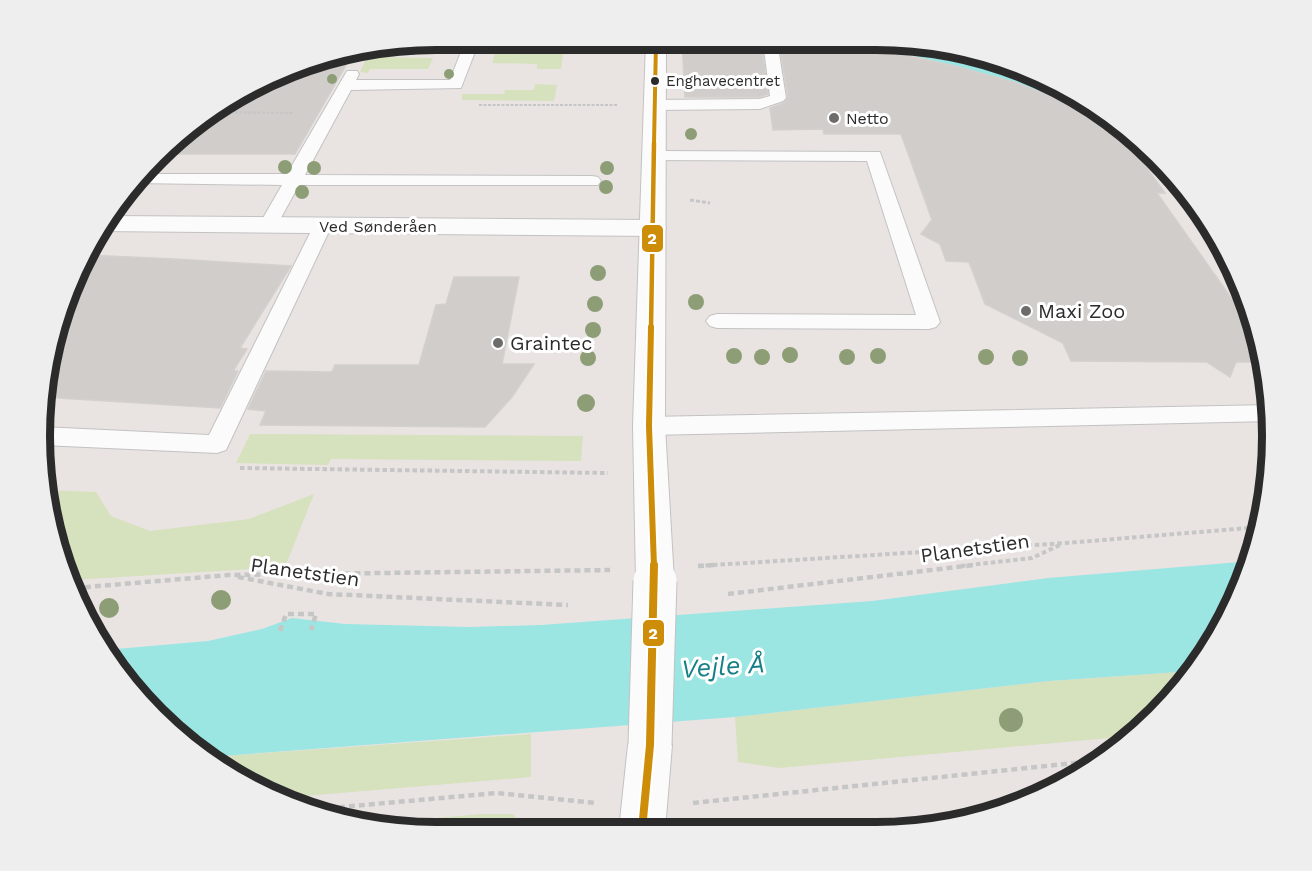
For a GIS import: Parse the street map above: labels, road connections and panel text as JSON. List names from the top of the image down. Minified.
{"streets":{"main road":["Ved Sønderåen"],"path":["Planetstien"]},"water":["Vejle Å"],"places":["Enghavecentret","Netto","Maxi Zoo","Graintec"],"lines":["transit line 2"]}
